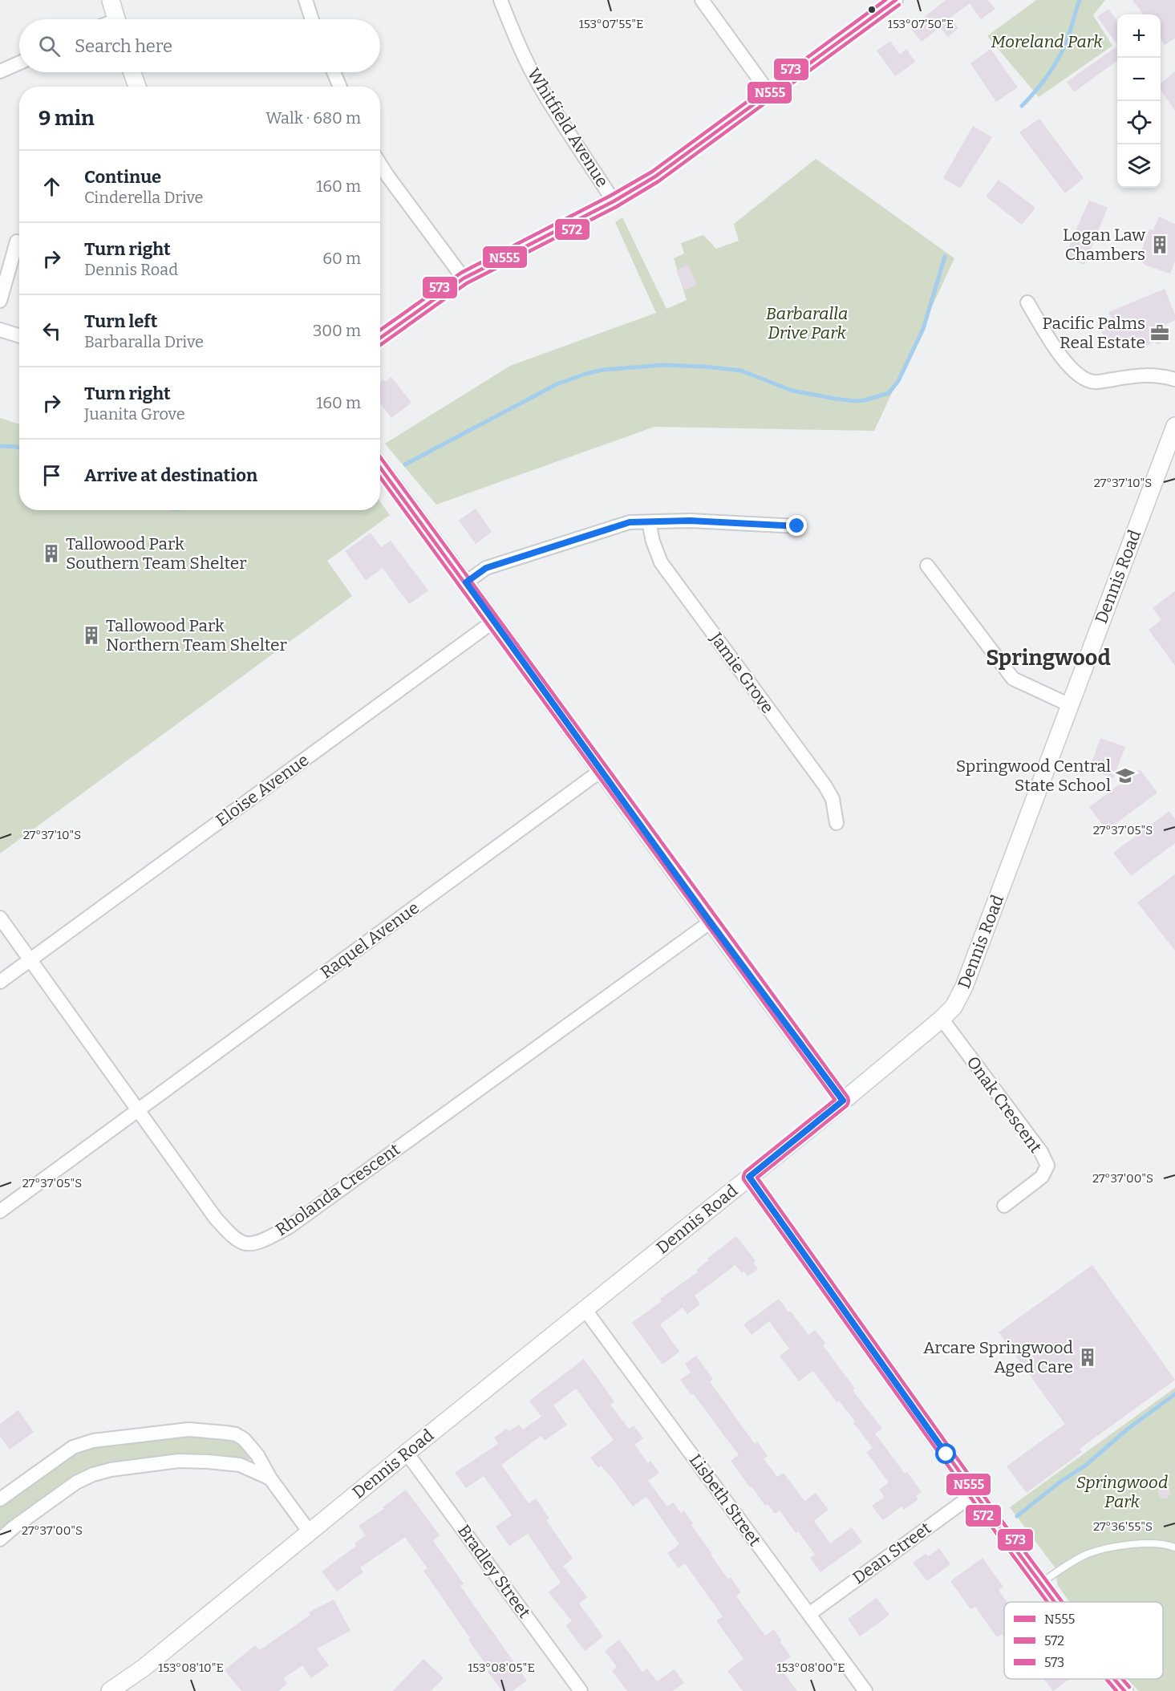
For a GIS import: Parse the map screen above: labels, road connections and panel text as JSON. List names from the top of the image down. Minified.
{"streets":{"street":["Whitfield Avenue","Dennis Road","Jamie Grove","Eloise Avenue","Raquel Avenue","Onak Crescent","Rholanda Crescent","Lisbeth Street","Dean Street","Bradley Street"]},"crossings":[["Dennis Road","Onak Crescent"],["Dennis Road","Lisbeth Street"],["Dennis Road","Bradley Street"],["Eloise Avenue","Rholanda Crescent"],["Raquel Avenue","Rholanda Crescent"],["Lisbeth Street","Dean Street"]],"districts":["Springwood"],"parks":["Moreland Park","Barbaralla Drive Park","Springwood Park"],"places":{"building":["Logan Law Chambers","Tallowood Park Southern Team Shelter","Tallowood Park Northern Team Shelter","Arcare Springwood Aged Care"],"office":["Pacific Palms Real Estate"],"school or university":["Springwood Central State School"]},"lines":["transit line N555","transit line 573","transit line 572"],"legend":["N555","572","573"],"page":{"map_buttons":["+","−"],"search":"Search here","heading":["9 min","Walk · 680 m"],"list":[["Continue","Cinderella Drive","160 m"],["Turn right","Dennis Road","60 m"],["Turn left","Barbaralla Drive","300 m"],["Turn right","Juanita Grove","160 m"],"Arrive at destination"]},"coordinates":["153°07'55\"E","153°07'50\"E","27°37'10\"S","27°37'05\"S","27°37'00\"S","27°36'55\"S","153°08'10\"E","153°08'05\"E","153°08'00\"E"]}
